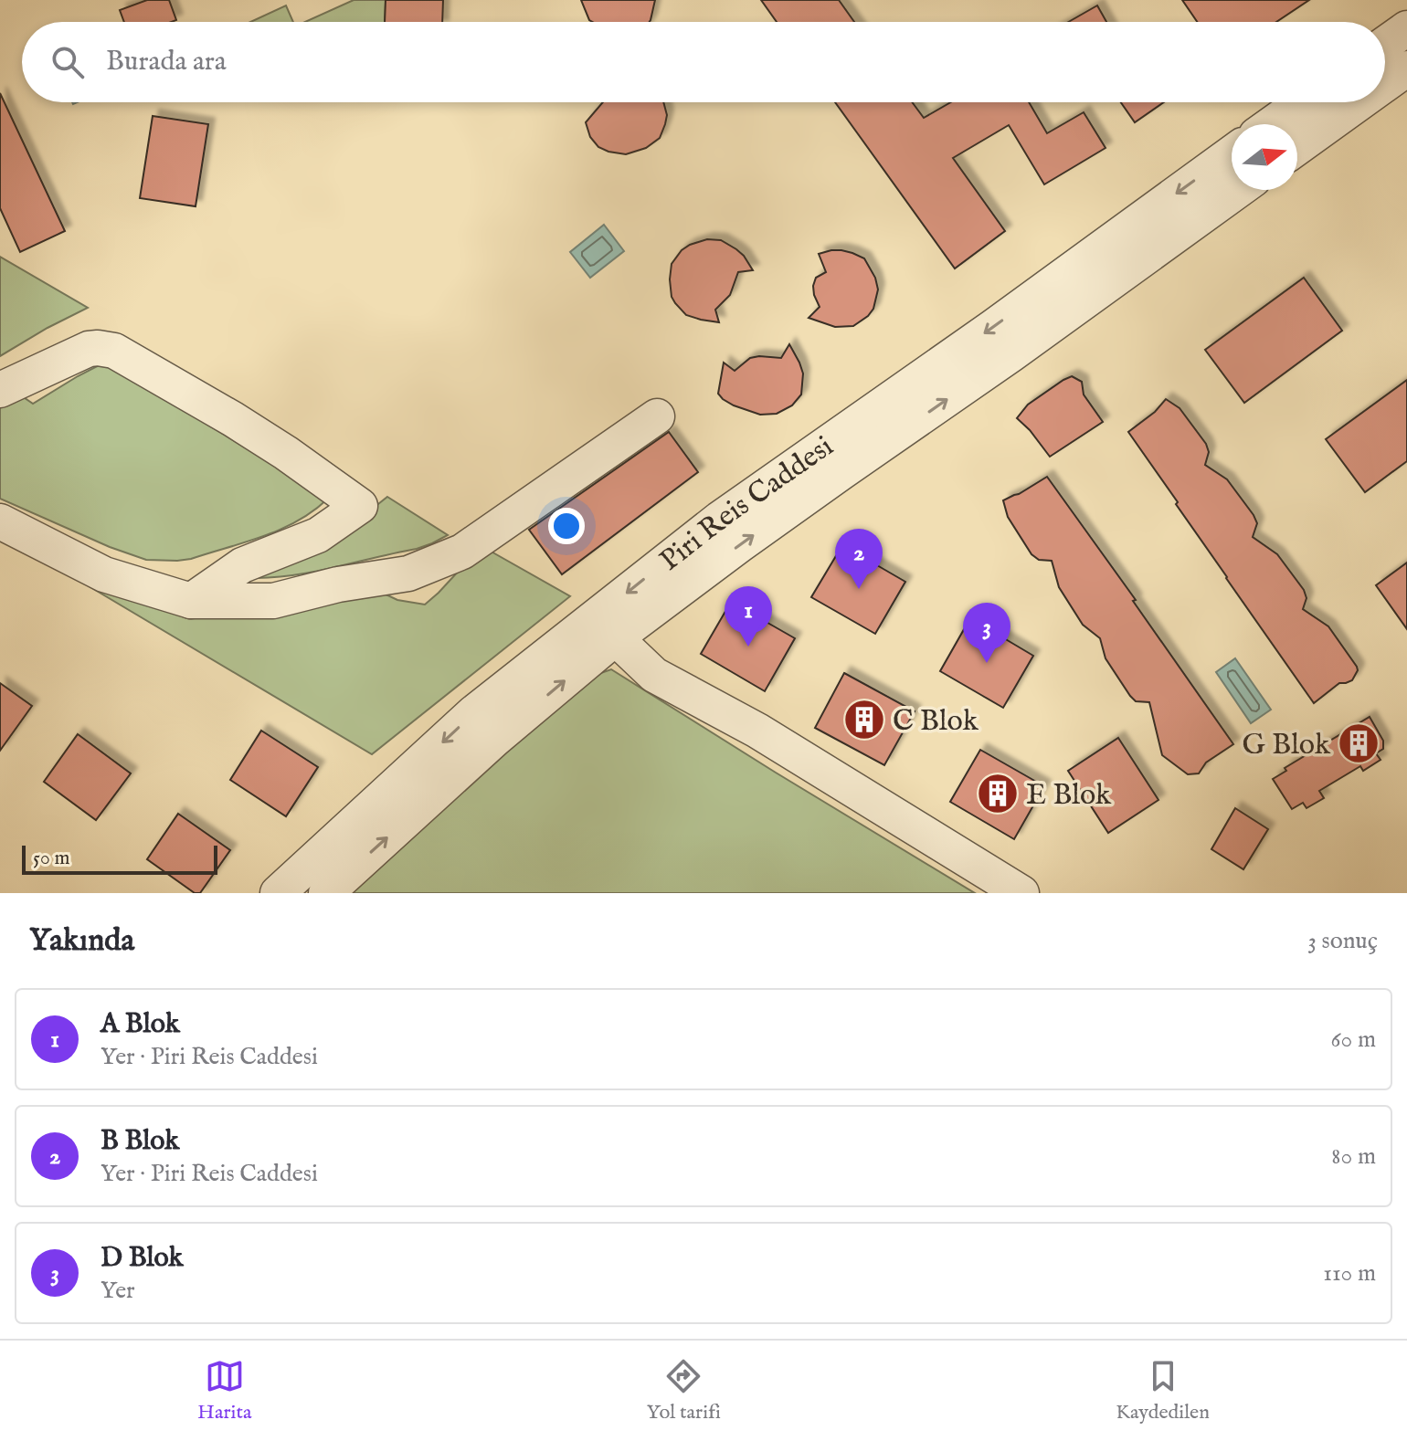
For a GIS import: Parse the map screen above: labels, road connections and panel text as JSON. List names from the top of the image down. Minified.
{"streets":{"street":["Piri Reis Caddesi"]},"places":{"building":["C Blok","G Blok","E Blok"]},"scale_bar":"50 m","north":"right","page":{"search":"Burada ara","pins":["2","1","3"],"scale":"50 m","heading":["Yakında","3 sonuç"],"list":[{"mark":"1","name":"A Blok","note":"Yer · Piri Reis Caddesi","value":"60 m"},{"mark":"2","name":"B Blok","note":"Yer · Piri Reis Caddesi","value":"80 m"},{"mark":"3","name":"D Blok","note":"Yer","value":"110 m"}],"nav":["Harita","Yol tarifi","Kaydedilen"]}}
